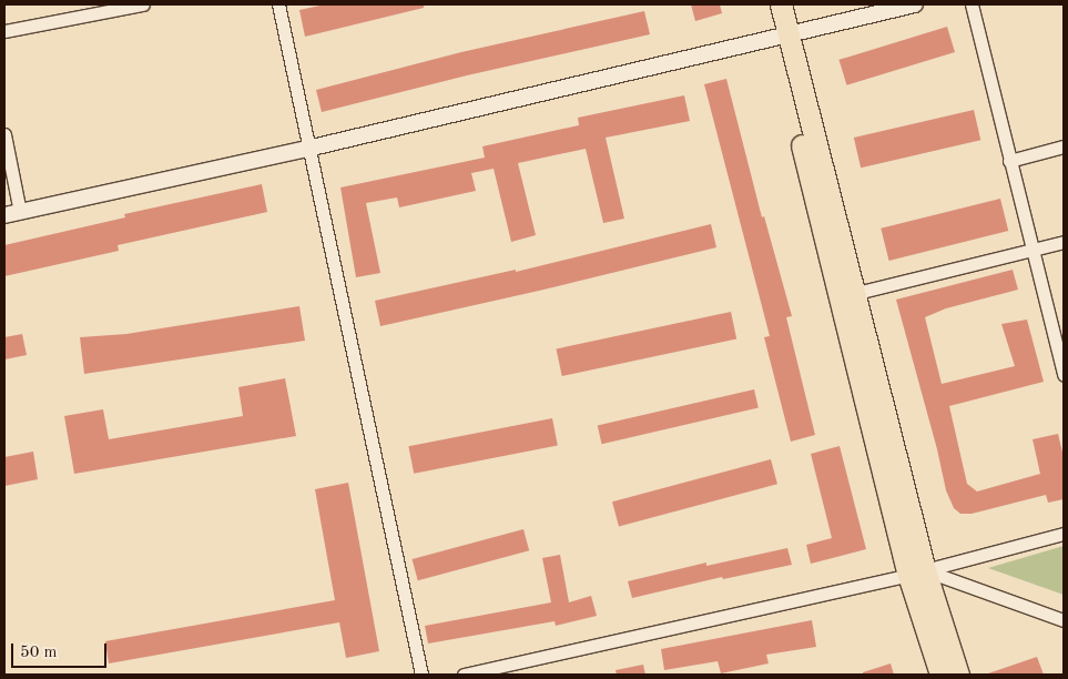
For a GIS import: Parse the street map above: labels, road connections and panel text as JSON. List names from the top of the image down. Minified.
{"scale_bar":"50 m"}
